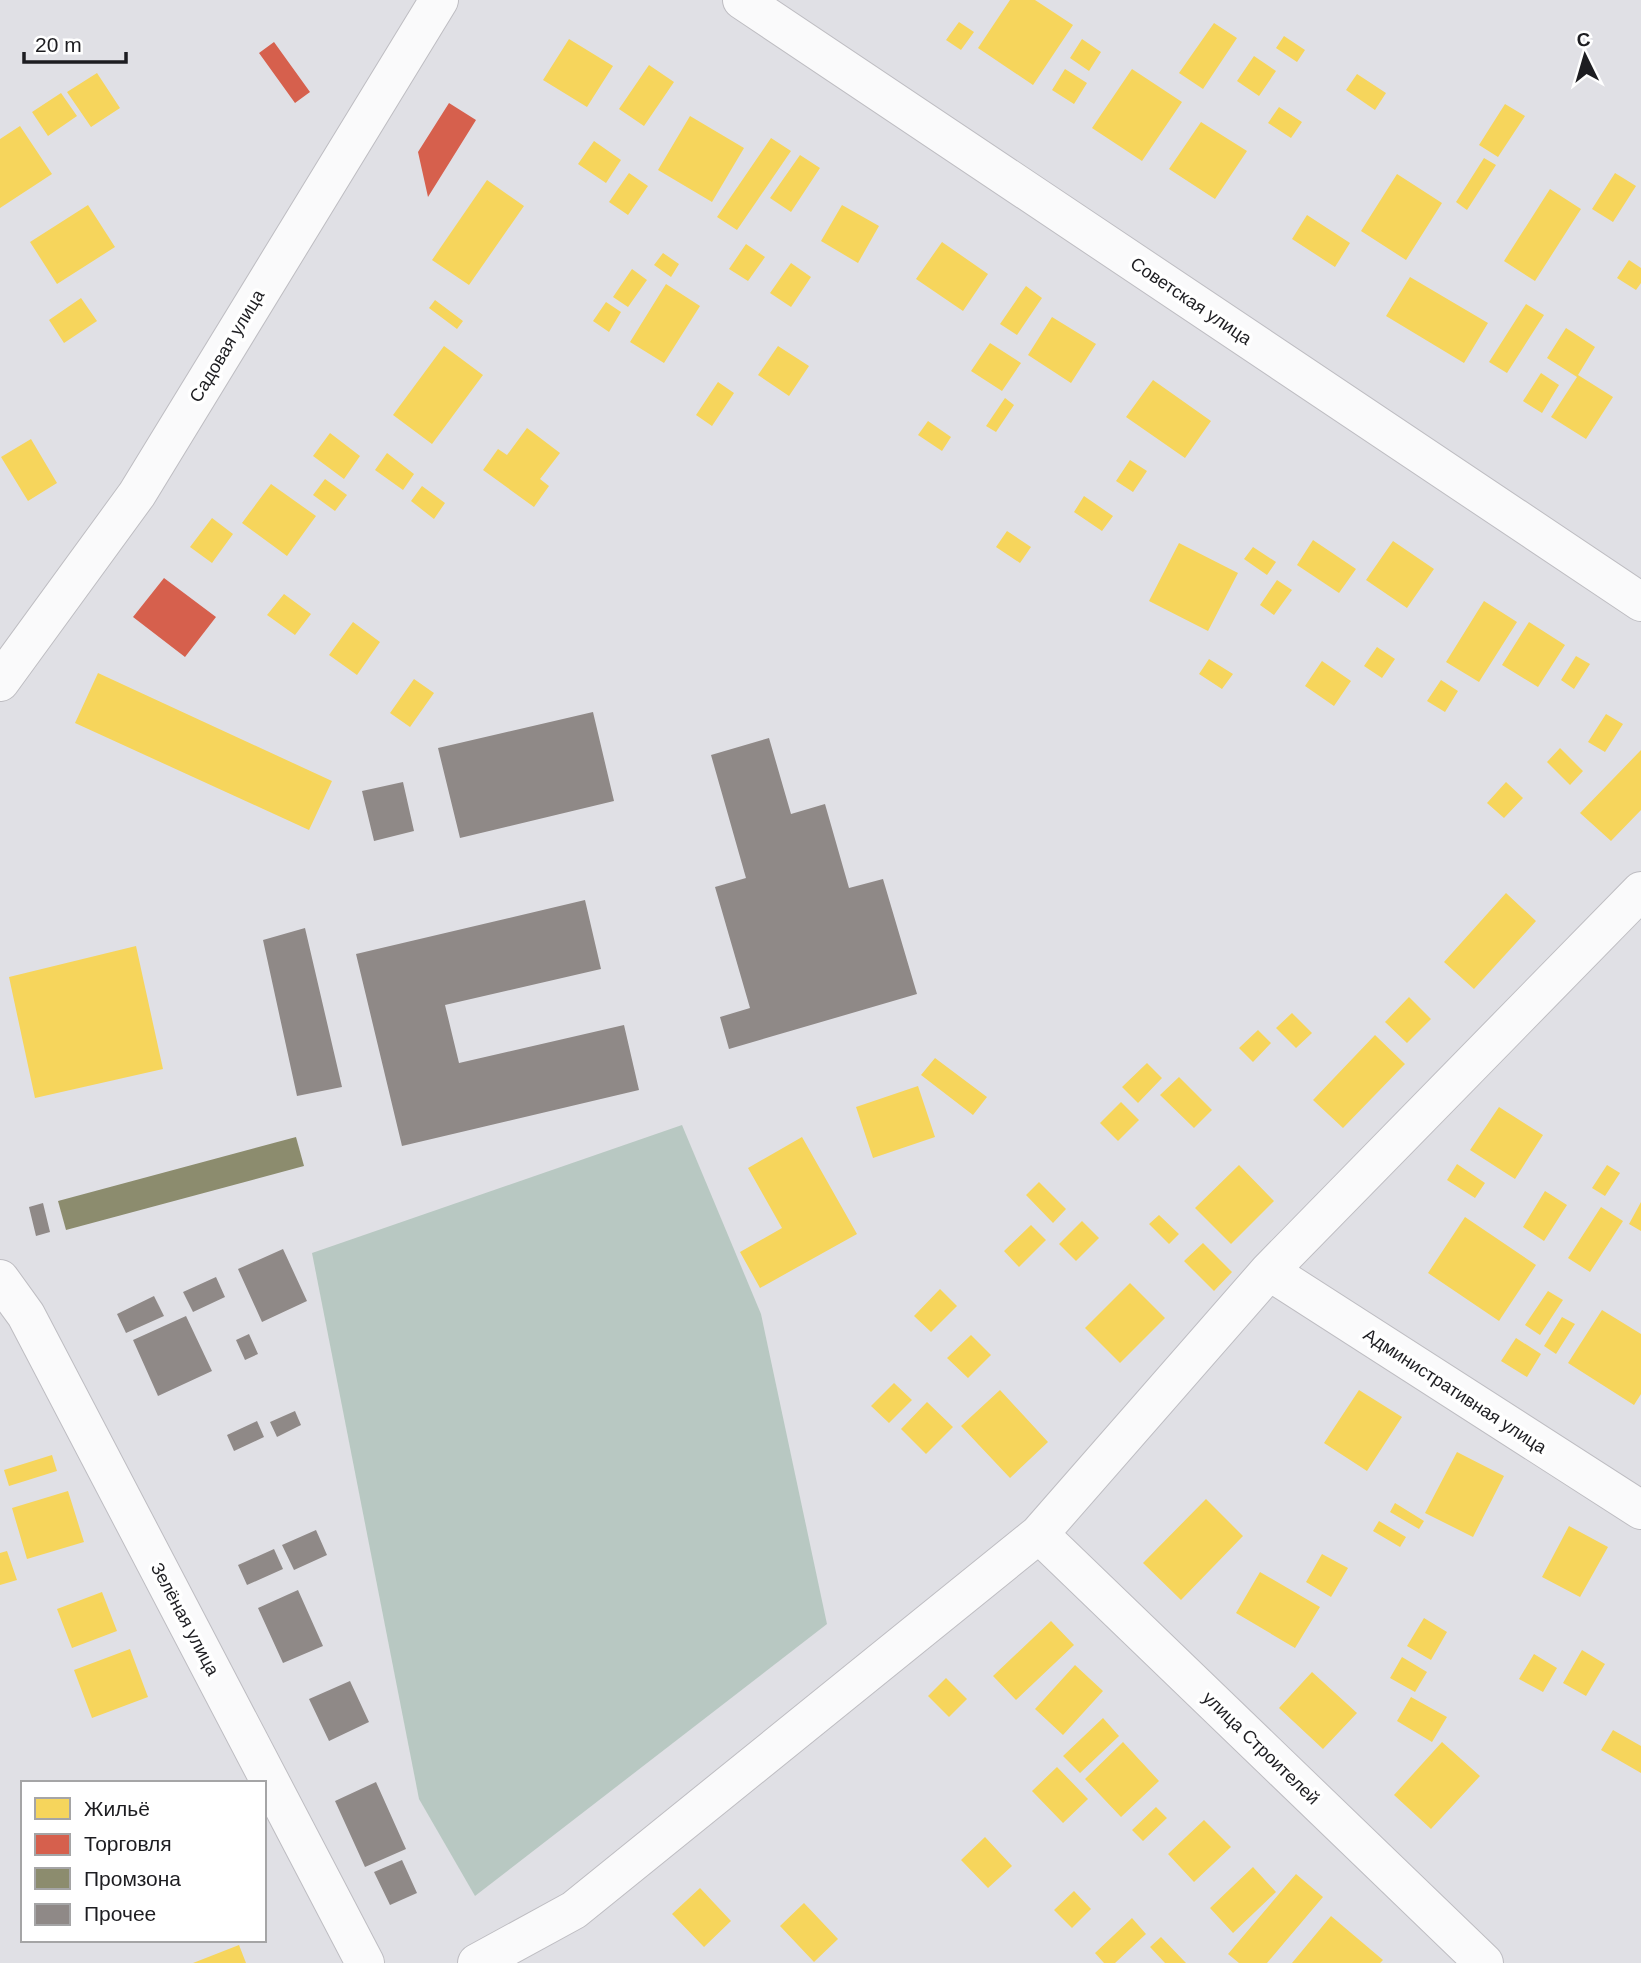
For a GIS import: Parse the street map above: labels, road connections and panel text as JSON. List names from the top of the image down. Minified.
{"streets":{"street":["Советская улица","Садовая улица","Административная улица","Зелёная улица","улица Строителей"]},"legend":["Жильё","Торговля","Промзона","Прочее"],"scale_bar":"20 m","north":"top"}
